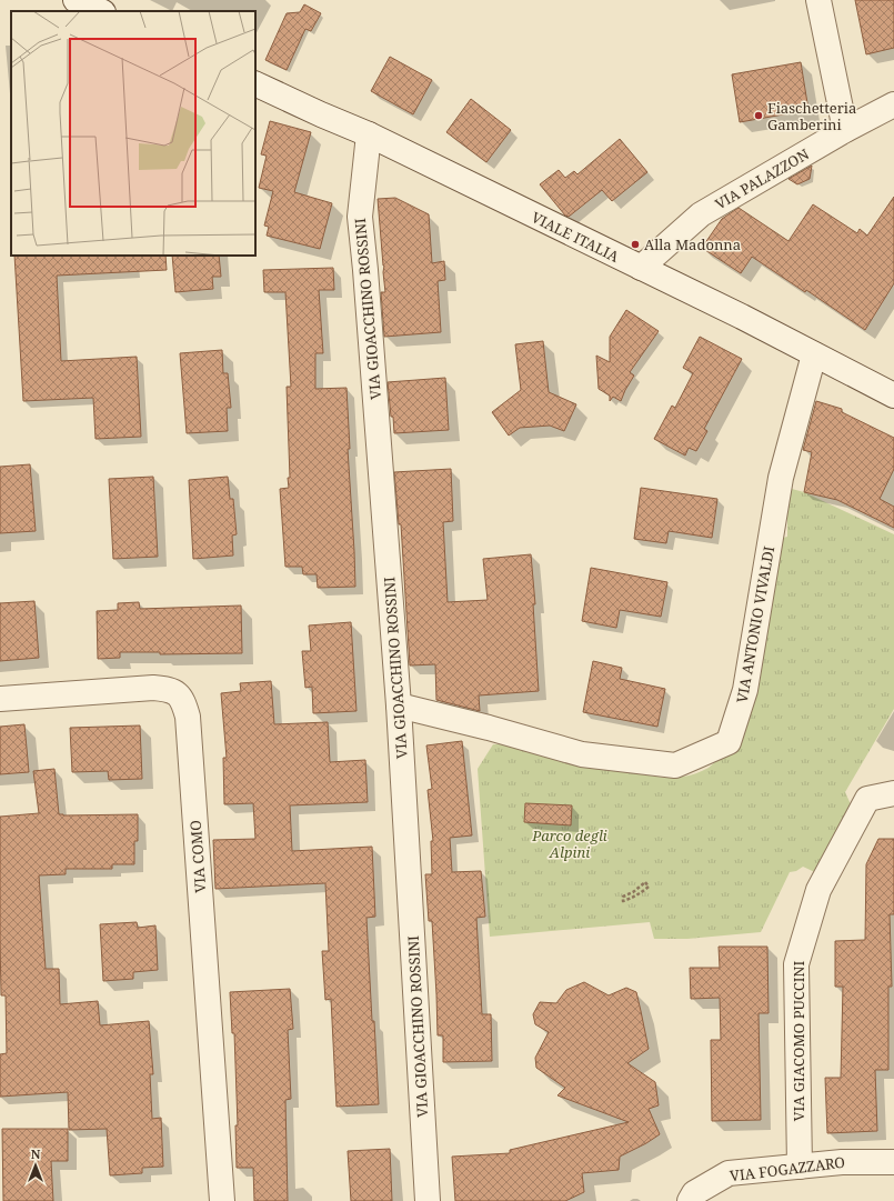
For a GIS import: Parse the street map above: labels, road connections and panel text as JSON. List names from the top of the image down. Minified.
{"streets":{"street":["VIA PALAZZON","VIALE ITALIA","VIA GIOACCHINO ROSSINI","VIA ANTONIO VIVALDI","VIA COMO","VIA GIACOMO PUCCINI","VIA FOGAZZARO"]},"crossings":[["VIA PALAZZON","VIALE ITALIA"],["VIALE ITALIA","VIA GIOACCHINO ROSSINI"],["VIALE ITALIA","VIA ANTONIO VIVALDI"],["VIA GIOACCHINO ROSSINI","VIA ANTONIO VIVALDI"],["VIA GIACOMO PUCCINI","VIA FOGAZZARO"]],"parks":["Parco degli Alpini"],"places":["Fiaschetteria Gamberini","Alla Madonna"],"north":"top"}
